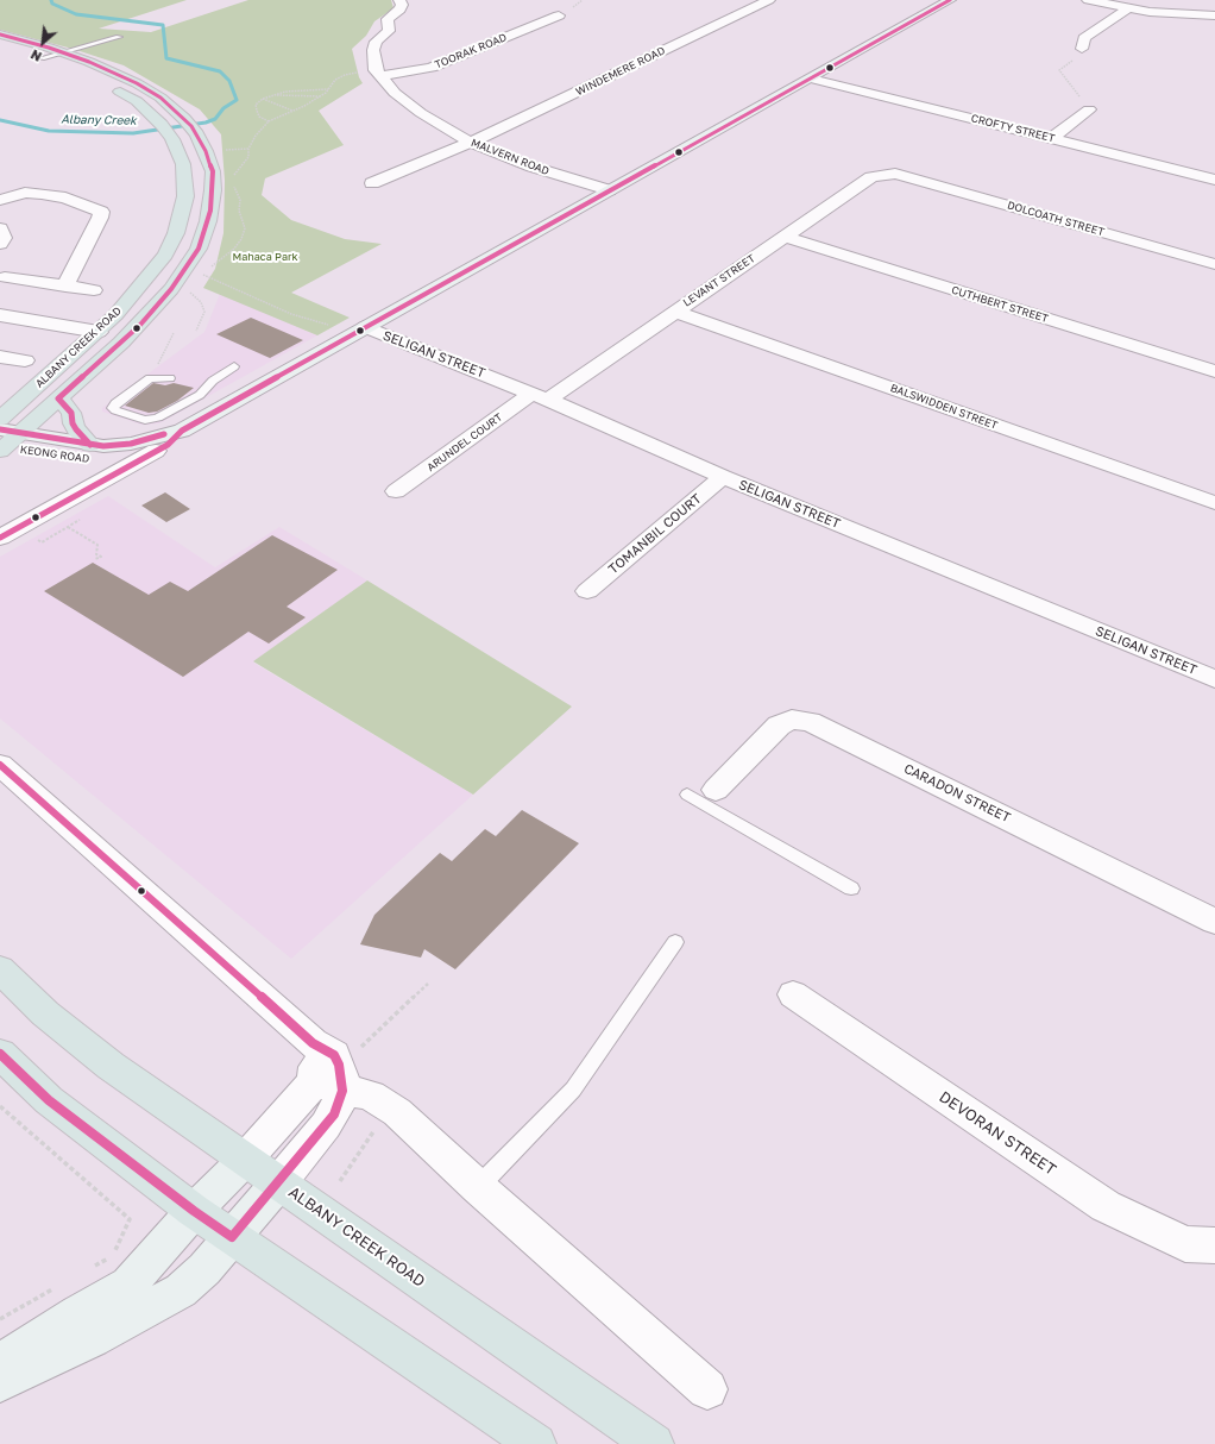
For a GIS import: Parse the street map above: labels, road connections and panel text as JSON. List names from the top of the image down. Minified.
{"streets":{"main road":["ALBANY CREEK ROAD"],"street":["TOORAK ROAD","WINDEMERE ROAD","CROFTY STREET","MALVERN ROAD","DOLCOATH STREET","LEVANT STREET","CUTHBERT STREET","SELIGAN STREET","BALSWIDDEN STREET","ARUNDEL COURT","KEONG ROAD","TOMANBIL COURT","CARADON STREET","DEVORAN STREET"]},"crossings":[["TOORAK ROAD","MALVERN ROAD"],["WINDEMERE ROAD","MALVERN ROAD"],["CROFTY STREET","KEONG ROAD"],["MALVERN ROAD","KEONG ROAD"],["DOLCOATH STREET","LEVANT STREET"],["LEVANT STREET","CUTHBERT STREET"],["LEVANT STREET","SELIGAN STREET"],["LEVANT STREET","BALSWIDDEN STREET"],["LEVANT STREET","ARUNDEL COURT"],["ALBANY CREEK ROAD","KEONG ROAD"],["SELIGAN STREET","ARUNDEL COURT"],["SELIGAN STREET","KEONG ROAD"],["SELIGAN STREET","TOMANBIL COURT"]],"water":["Albany Creek"],"parks":["Mahaca Park"],"north":"bottom left"}
